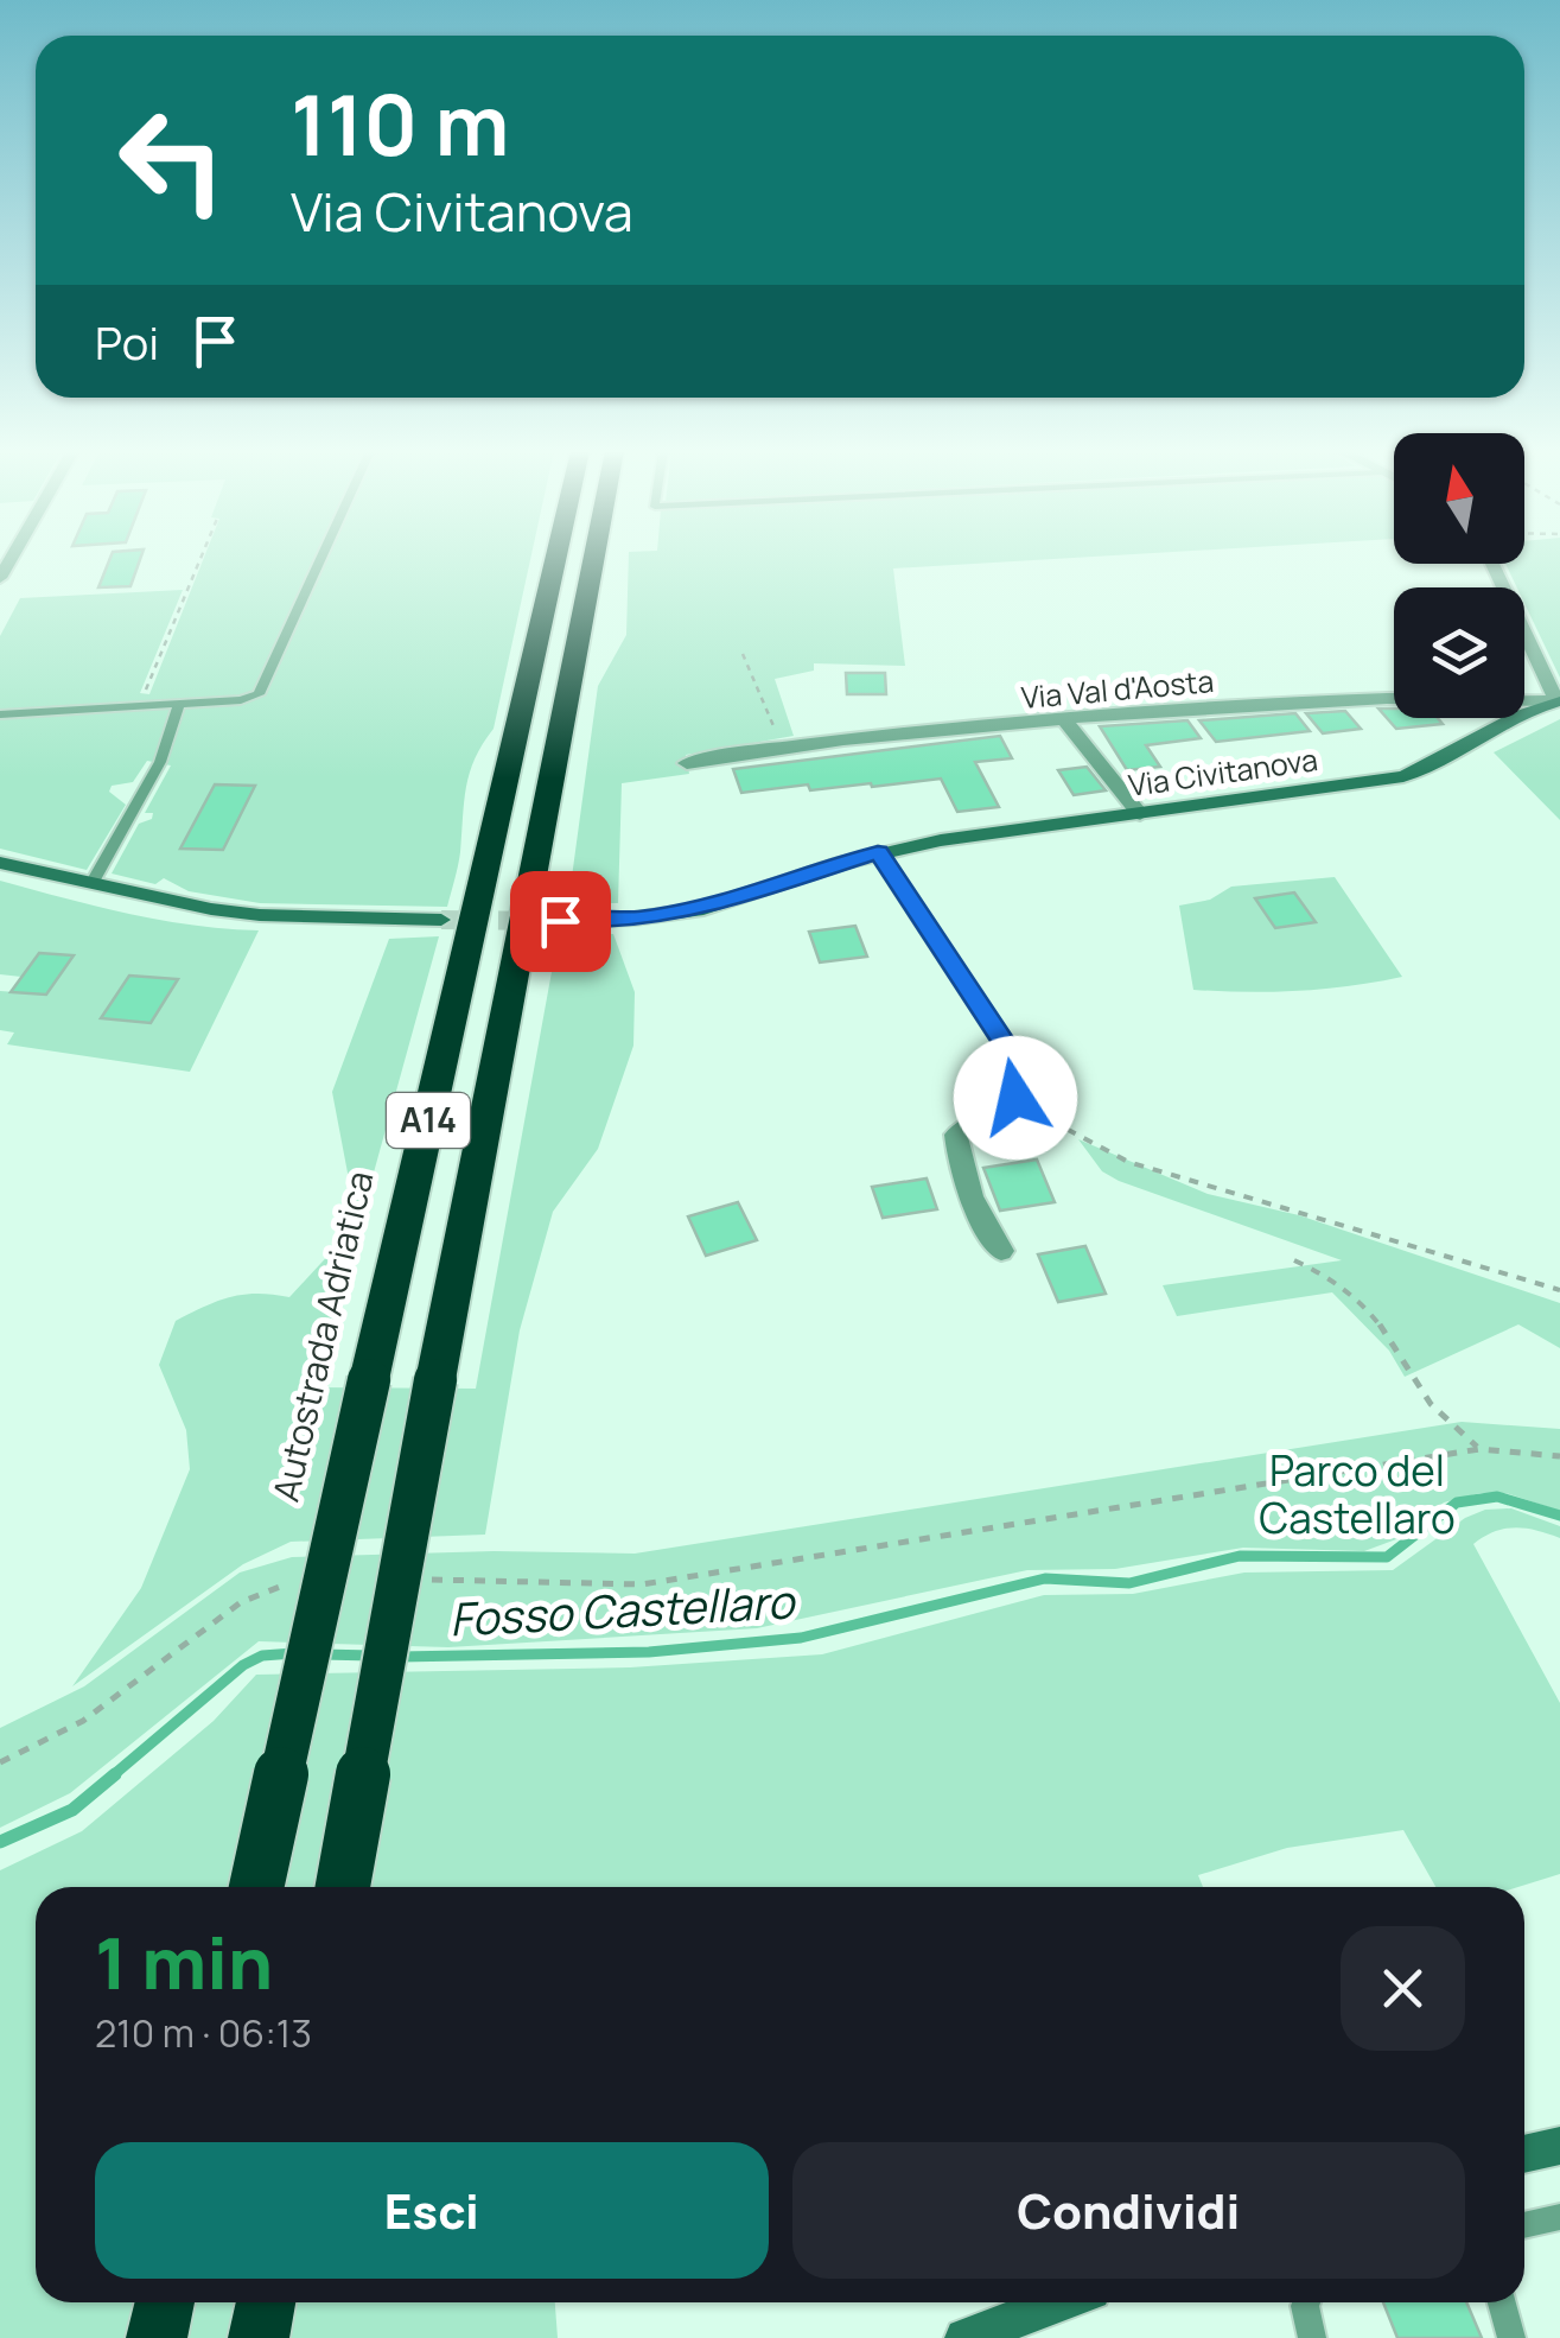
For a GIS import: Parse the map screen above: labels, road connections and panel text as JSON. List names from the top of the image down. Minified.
{"streets":{"highway":["A14","Autostrada Adriatica"],"street":["Via Val d'Aosta","Via Civitanova"]},"crossings":[["Via Val d'Aosta","Via Civitanova"]],"water":["Fosso Castellaro"],"parks":["Parco del Castellaro"],"north":"top","page":{"turn":["110 m","Via Civitanova"],"then":"Poi","heading":["1 min","210 m · 06:13"],"buttons":["Esci","Condividi"]}}
